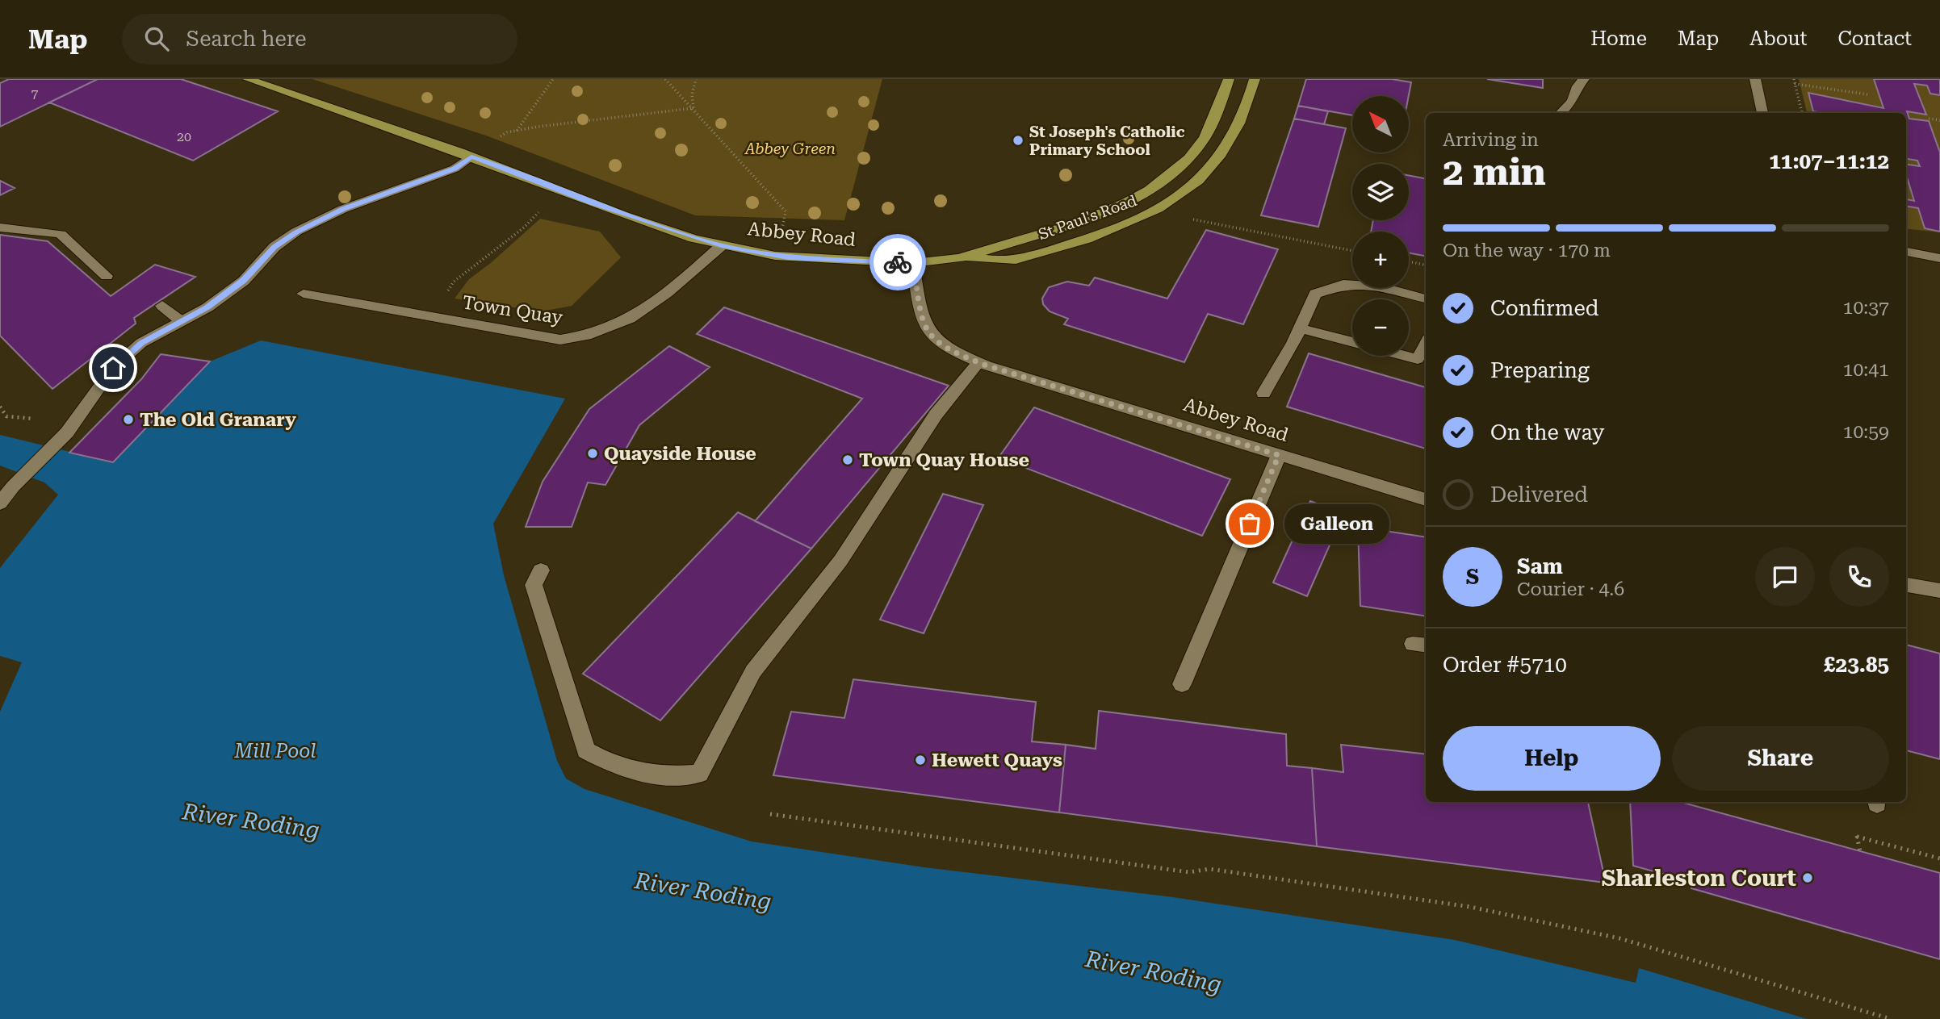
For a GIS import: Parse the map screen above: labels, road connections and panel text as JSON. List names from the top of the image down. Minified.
{"streets":{"main road":["St Paul's Road","Abbey Road"],"street":["Town Quay"]},"crossings":[["St Paul's Road","Abbey Road"],["Abbey Road","Town Quay"]],"water":["Mill Pool","River Roding"],"parks":["Abbey Green"],"places":["St Joseph's Catholic Primary School","The Old Granary","Quayside House","Town Quay House","Galleon","Hewett Quays","Sharleston Court"],"house_numbers":["7","20"],"north":"top left","page":{"header":"Map","search":"Search here","nav":["Home","Map","About","Contact"],"map_buttons":["+","−"],"heading":["2 min","Arriving in","11:07–11:12"],"panel":["Sam","Courier · 4.6","Order #5710","£23.85"],"bar":"On the way · 170 m","list":[["Confirmed","10:37"],["Preparing","10:41"],["On the way","10:59"],"Delivered"],"bubble":"Galleon","round":"S","buttons":["Help","Share"]}}
